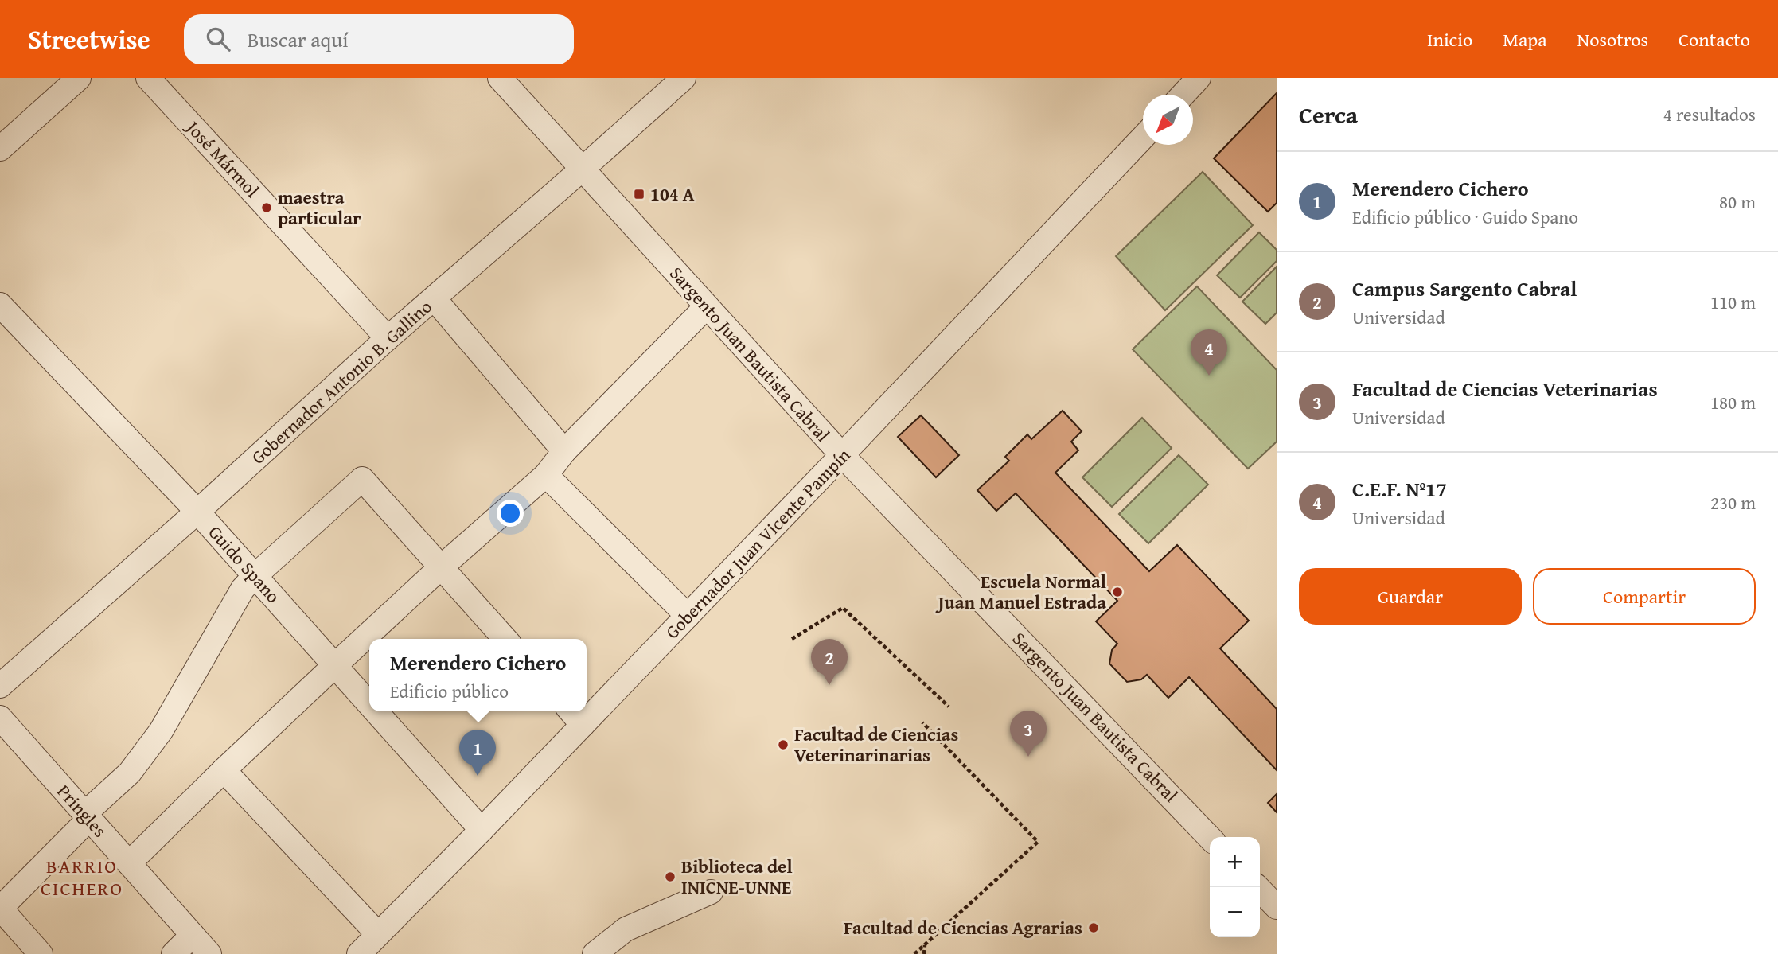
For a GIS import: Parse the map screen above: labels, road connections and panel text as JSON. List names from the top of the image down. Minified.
{"streets":{"street":["José Mármol","Sargento Juan Bautista Cabral","Gobernador Antonio B. Gallino","Gobernador Juan Vicente Pampín","Guido Spano","Pringles"]},"crossings":[["José Mármol","Gobernador Antonio B. Gallino"],["Sargento Juan Bautista Cabral","Gobernador Antonio B. Gallino"],["Sargento Juan Bautista Cabral","Gobernador Juan Vicente Pampín"],["Gobernador Antonio B. Gallino","Guido Spano"],["Gobernador Juan Vicente Pampín","Guido Spano"]],"districts":["BARRIO CICHERO"],"places":{"transit":["104 A"],"other":["maestra particular","Escuela Normal Juan Manuel Estrada","Facultad de Ciencias Veterinarinarias","Biblioteca del INICNE-UNNE","Facultad de Ciencias Agrarias"]},"north":"bottom left","page":{"header":"Streetwise","search":"Buscar aquí","nav":["Inicio","Mapa","Nosotros","Contacto"],"heading":["Cerca","4 resultados"],"list":[{"mark":"1","name":"Merendero Cichero","note":"Edificio público · Guido Spano","value":"80 m"},{"mark":"2","name":"Campus Sargento Cabral","note":"Universidad","value":"110 m"},{"mark":"3","name":"Facultad de Ciencias Veterinarias","note":"Universidad","value":"180 m"},{"mark":"4","name":"C.E.F. Nº17","note":"Universidad","value":"230 m"}],"pins":["4","2","3","1"],"buttons":["Guardar","Compartir"],"popup":["Merendero Cichero","Edificio público"],"map_buttons":["+","−"]}}
